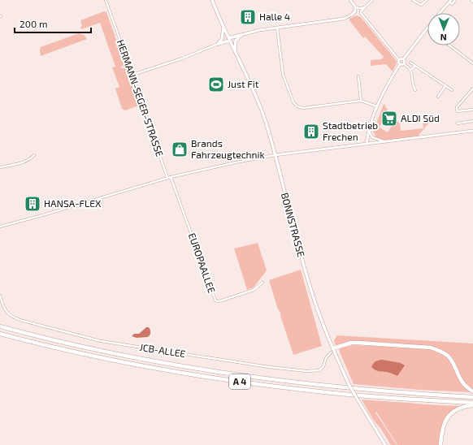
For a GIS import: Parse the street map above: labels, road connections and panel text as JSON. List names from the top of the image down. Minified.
{"streets":{"highway":["A 4"],"main road":["BONNSTRASSE"],"street":["HERMANN-SEGER-STRASSE","EUROPAALLEE","JCB-ALLEE"]},"places":{"building":["Halle 4","Stadtbetrieb Frechen","HANSA-FLEX"],"sports":["Just Fit"],"supermarket":["ALDI Süd"],"shop":["Brands Fahrzeugtechnik"]},"scale_bar":"200 m","north":"bottom"}
